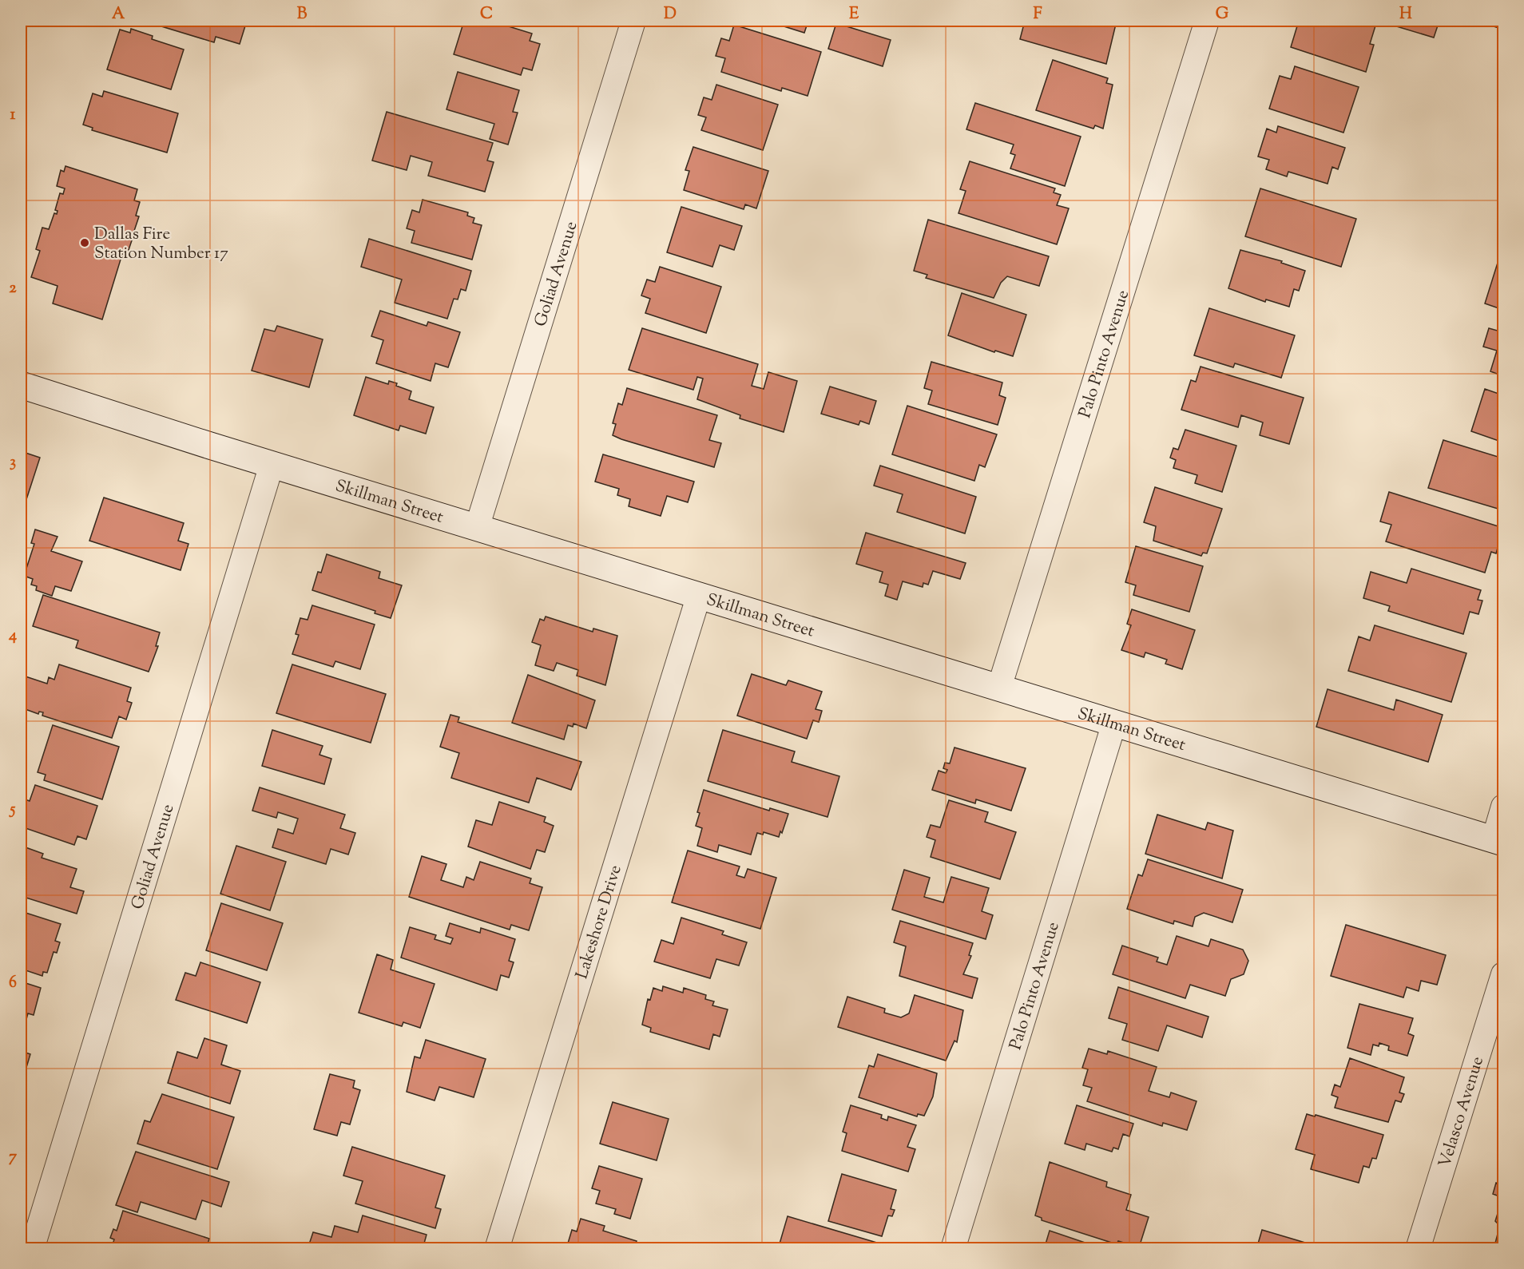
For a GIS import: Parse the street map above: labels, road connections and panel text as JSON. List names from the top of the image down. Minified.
{"streets":{"main road":["Skillman Street"],"street":["Goliad Avenue","Palo Pinto Avenue","Lakeshore Drive","Velasco Avenue"]},"crossings":[["Goliad Avenue","Skillman Street"],["Palo Pinto Avenue","Skillman Street"],["Skillman Street","Lakeshore Drive"]],"places":["Dallas Fire Station Number 17"],"grid":{"columns":["A","B","C","D","E","F","G","H"],"rows":["1","2","3","4","5","6","7"]}}
